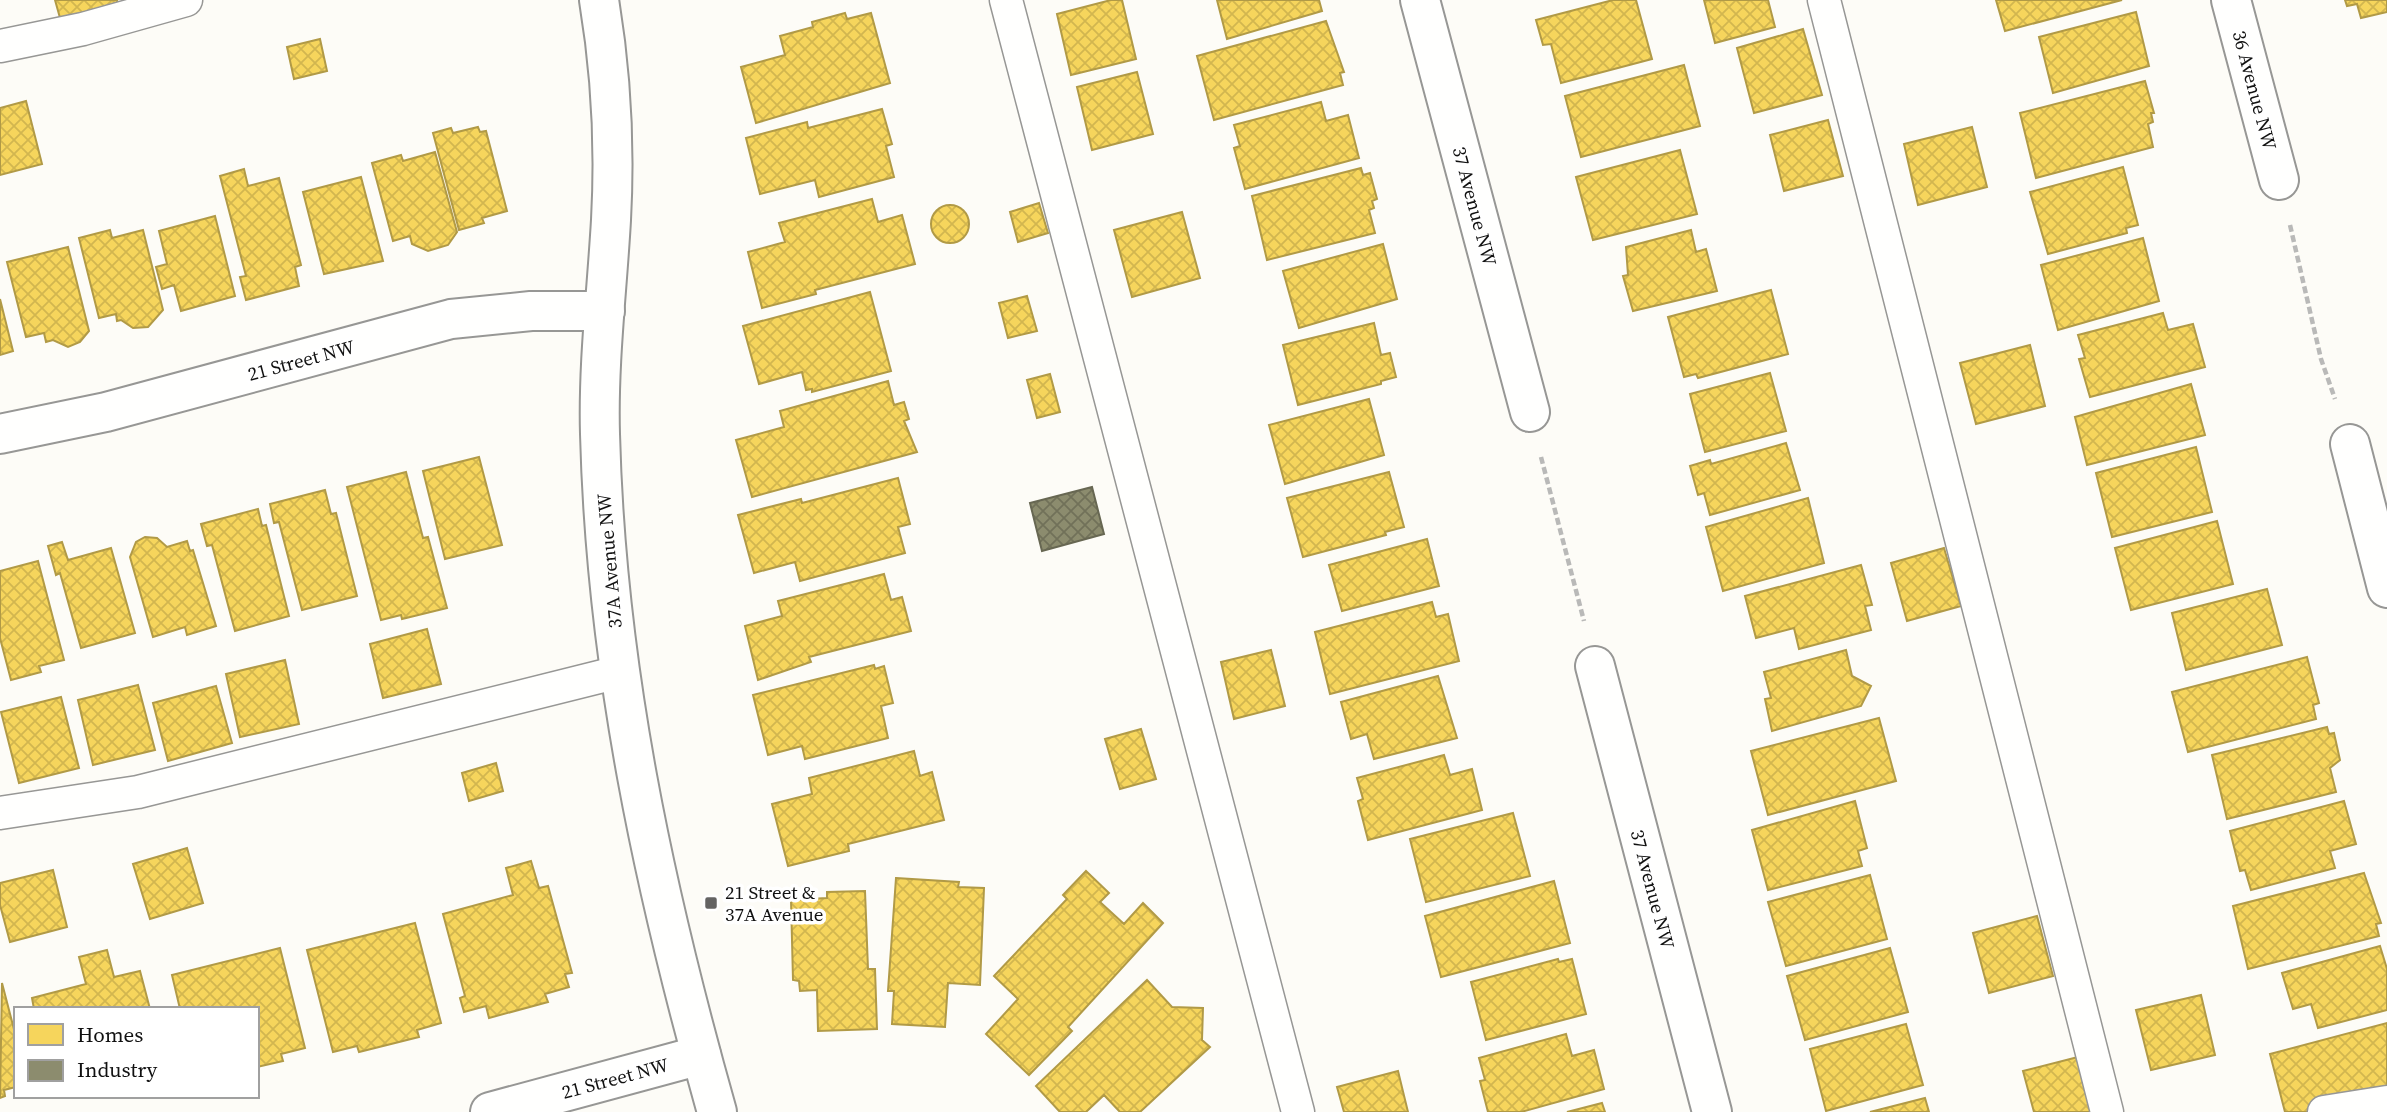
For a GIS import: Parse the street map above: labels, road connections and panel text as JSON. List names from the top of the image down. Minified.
{"streets":{"street":["36 Avenue NW","37 Avenue NW","21 Street NW","37A Avenue NW"]},"crossings":[["21 Street NW","37A Avenue NW"]],"places":{"transit":["21 Street & 37A Avenue"]},"legend":["Homes","Industry"]}
